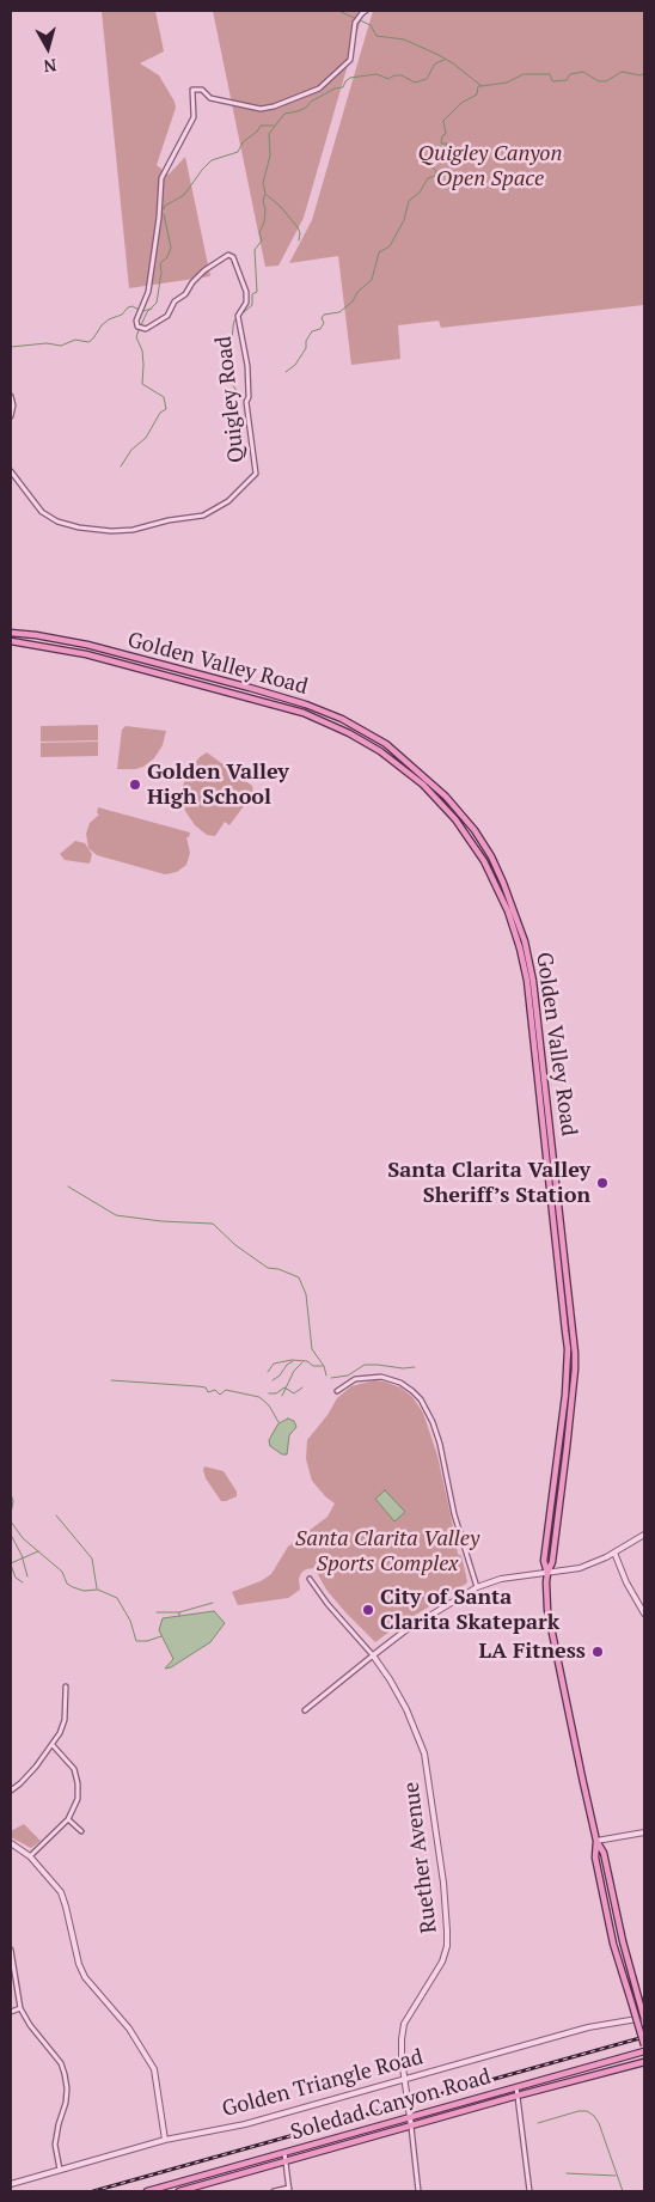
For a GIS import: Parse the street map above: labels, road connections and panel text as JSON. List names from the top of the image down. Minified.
{"streets":{"main road":["Golden Valley Road","Soledad Canyon Road"],"street":["Quigley Road","Ruether Avenue","Golden Triangle Road"]},"crossings":[["Golden Valley Road","Golden Triangle Road"],["Ruether Avenue","Golden Triangle Road"],["Ruether Avenue","Soledad Canyon Road"]],"parks":["Quigley Canyon Open Space","Santa Clarita Valley Sports Complex"],"places":["Golden Valley High School","Santa Clarita Valley Sheriff’s Station","City of Santa Clarita Skatepark","LA Fitness"],"north":"bottom"}
